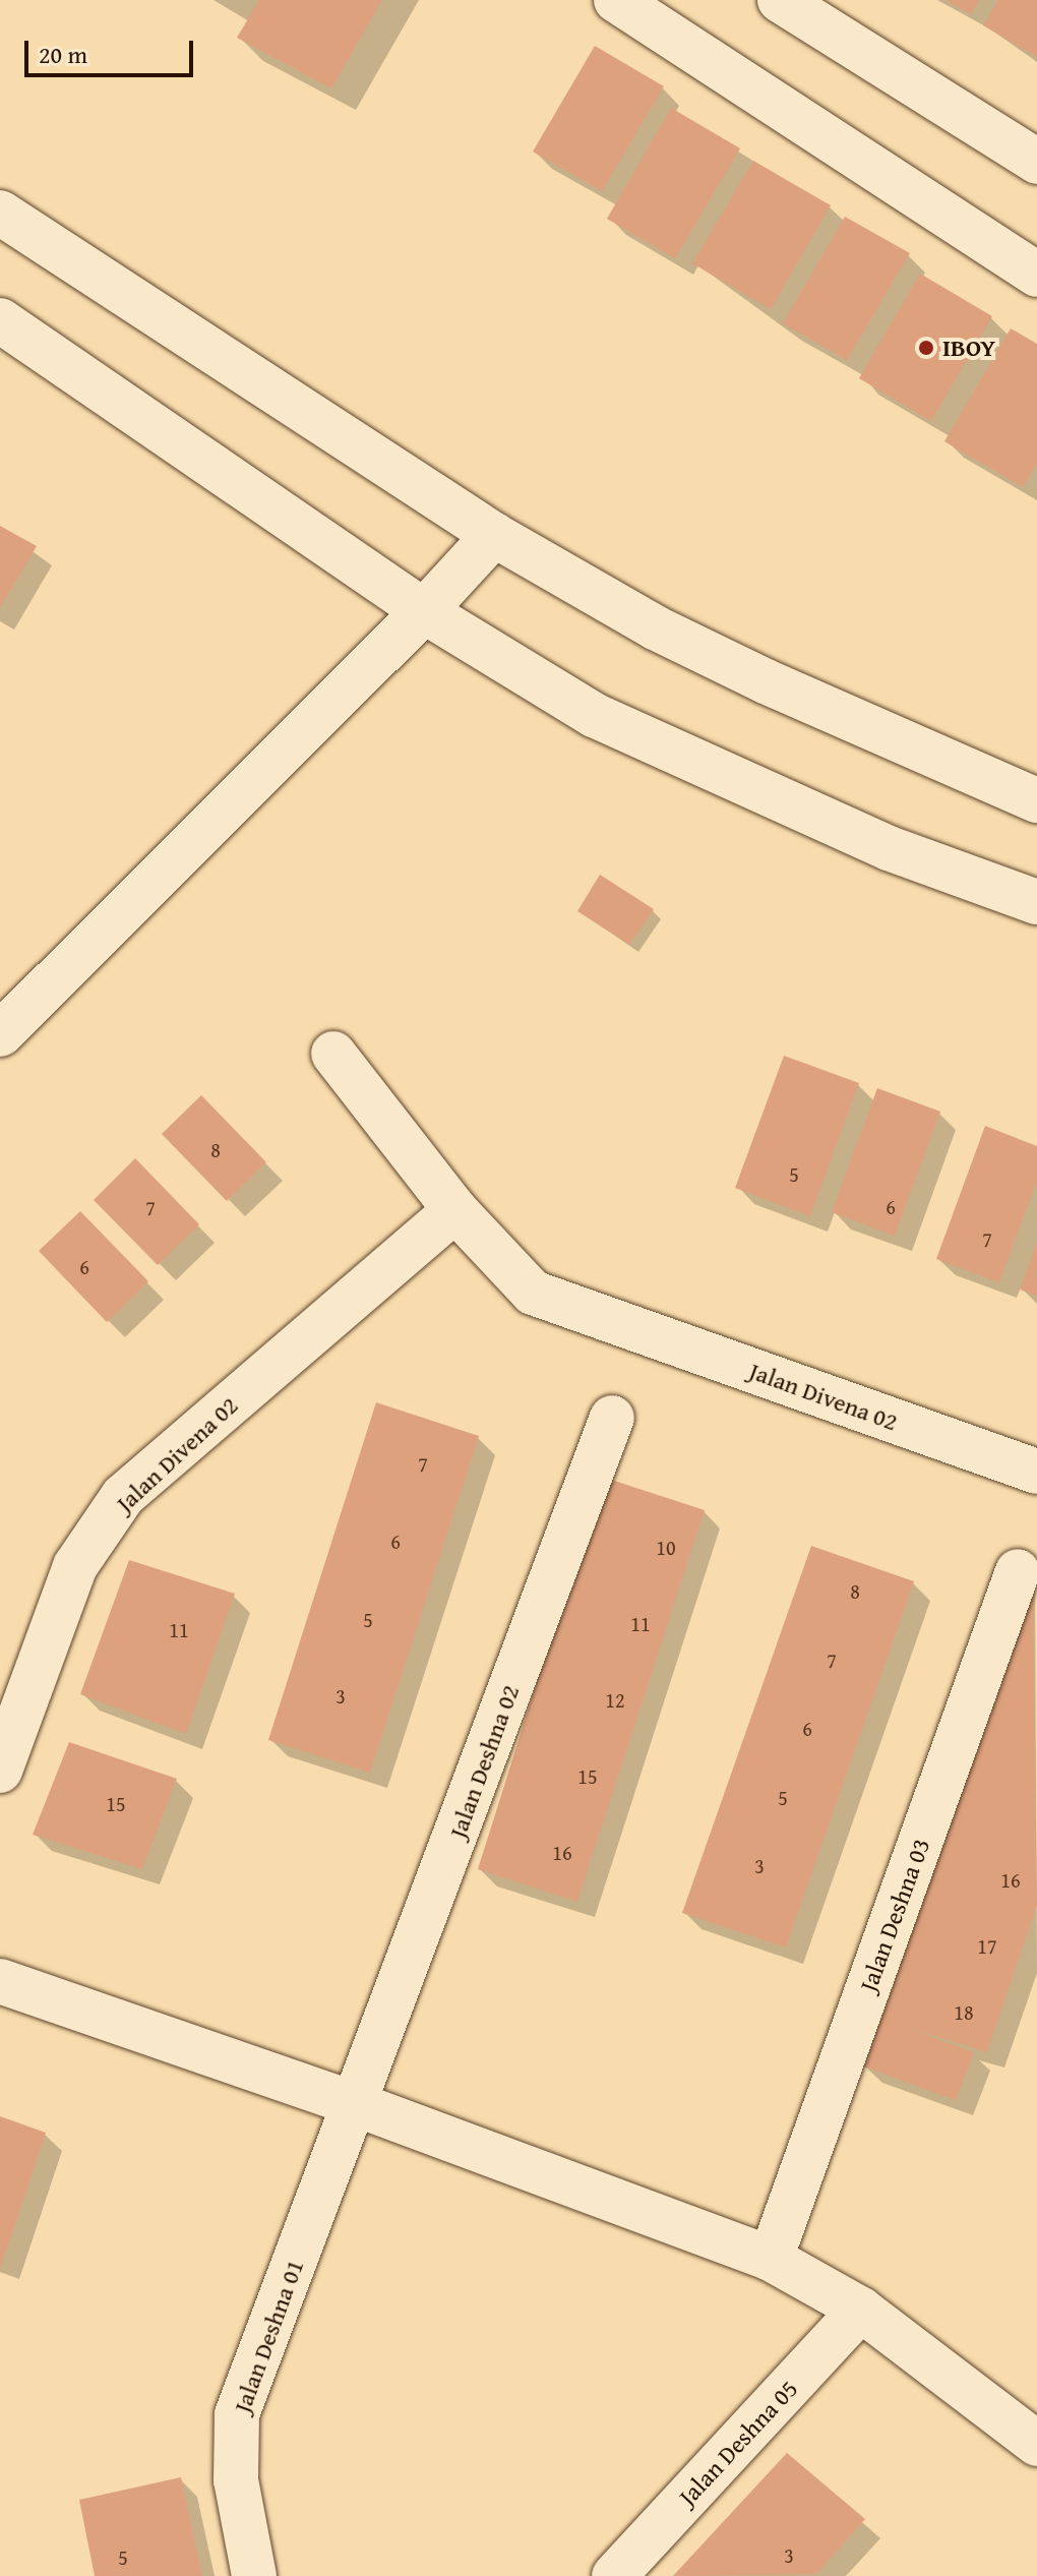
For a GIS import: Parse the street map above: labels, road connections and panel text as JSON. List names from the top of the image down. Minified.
{"streets":{"street":["Jalan Divena 02","Jalan Deshna 02","Jalan Deshna 03","Jalan Deshna 01","Jalan Deshna 05"]},"crossings":[["Jalan Deshna 02","Jalan Deshna 01"]],"places":["IBOY"],"house_numbers":["8","5","6","7","7","6","7","6","10","8","5","11","11","7","3","12","6","15","5","15","16","3","16","17","18","3","5"],"scale_bar":"20 m"}
